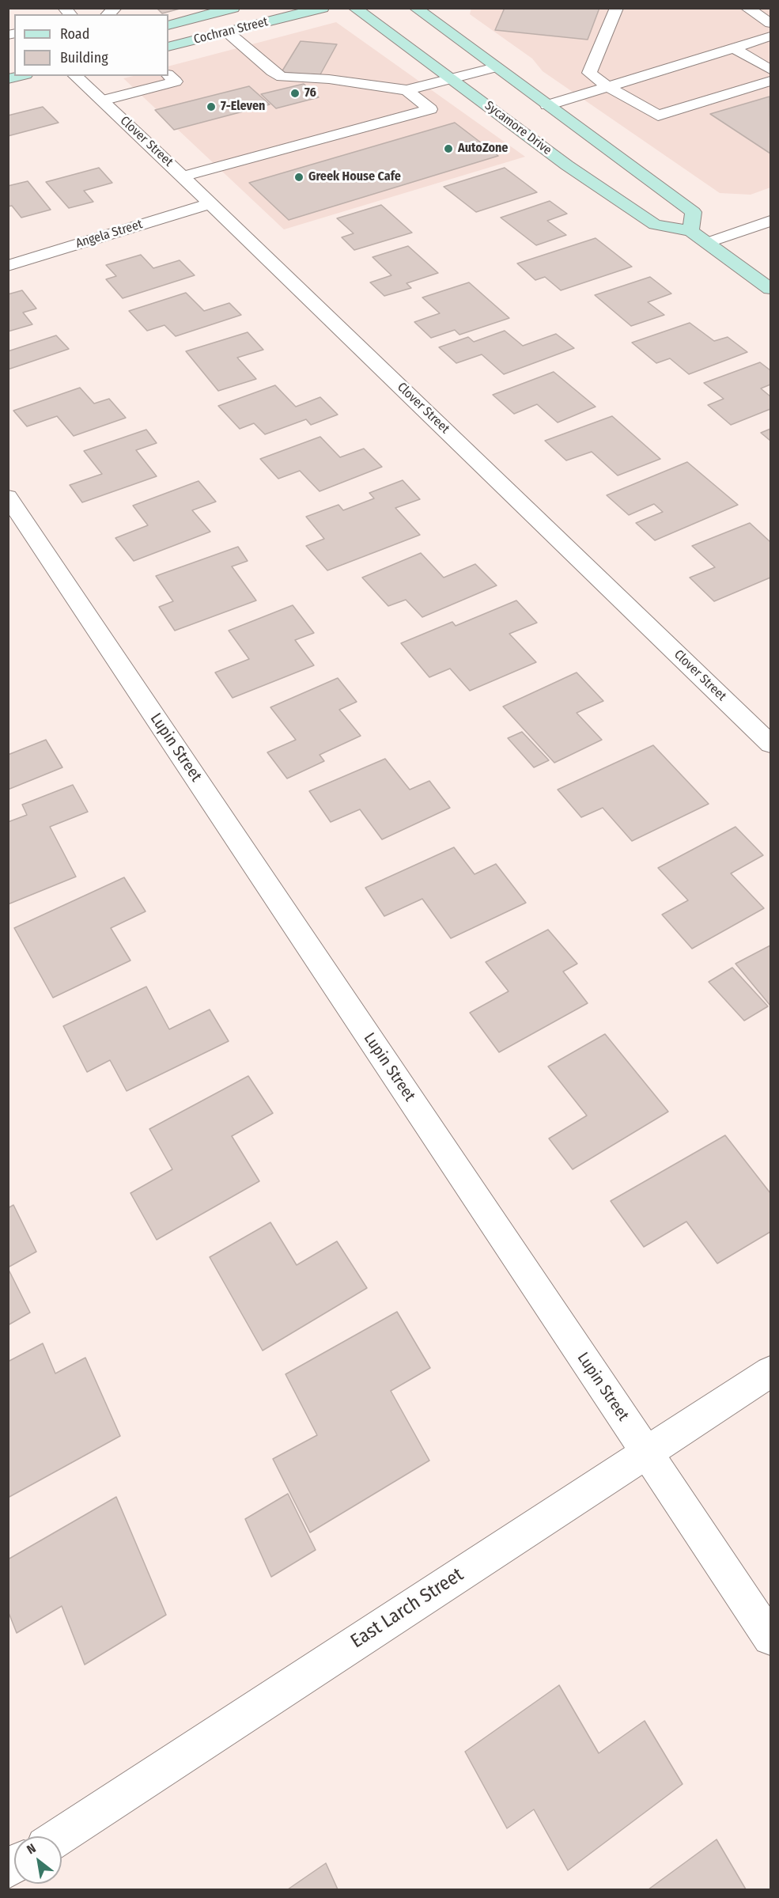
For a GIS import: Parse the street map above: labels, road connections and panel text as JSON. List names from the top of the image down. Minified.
{"streets":{"main road":["Cochran Street","Sycamore Drive"],"street":["Clover Street","Angela Street","Lupin Street","East Larch Street"]},"crossings":[["Clover Street","Angela Street"],["Lupin Street","East Larch Street"]],"places":["76","7-Eleven","AutoZone","Greek House Cafe"],"legend":["Road","Building"],"north":"top left"}
